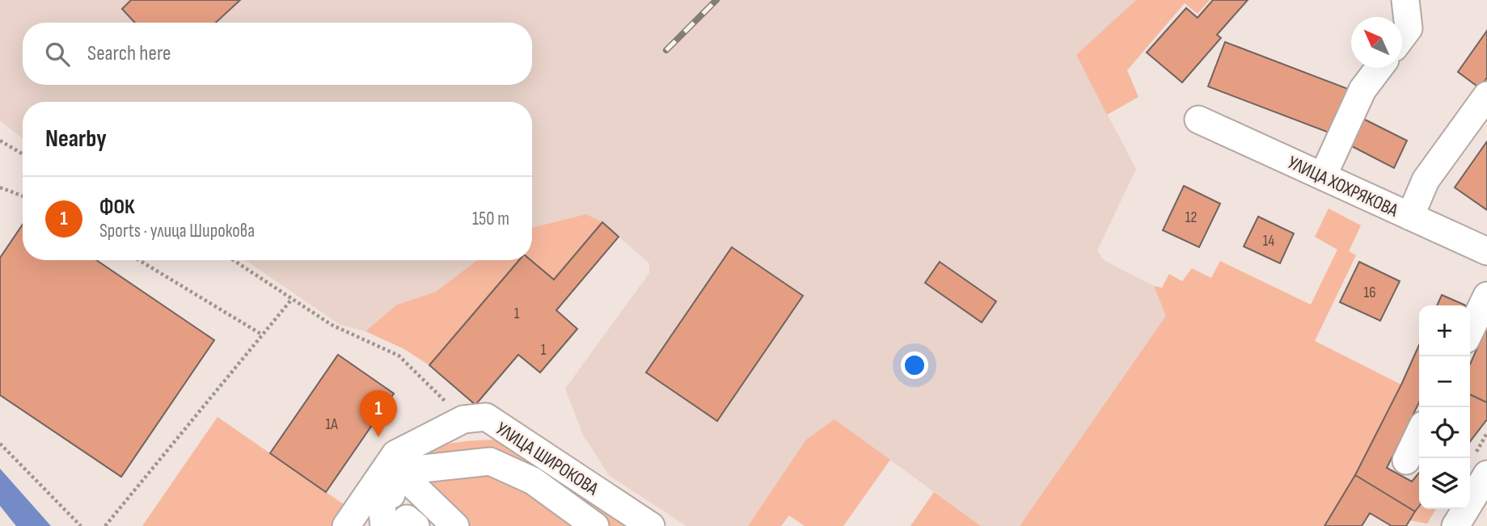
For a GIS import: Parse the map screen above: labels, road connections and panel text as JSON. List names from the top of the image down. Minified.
{"streets":{"street":["УЛИЦА ХОХРЯКОВА","УЛИЦА ШИРОКОВА"]},"house_numbers":["12","14","16","1","1","1А"],"north":"top left","page":{"search":"Search here","heading":"Nearby","list":[{"mark":"1","name":"ФОК","note":"Sports · улица Широкова","value":"150 m"}],"map_buttons":["+","−"],"pins":"1"}}
